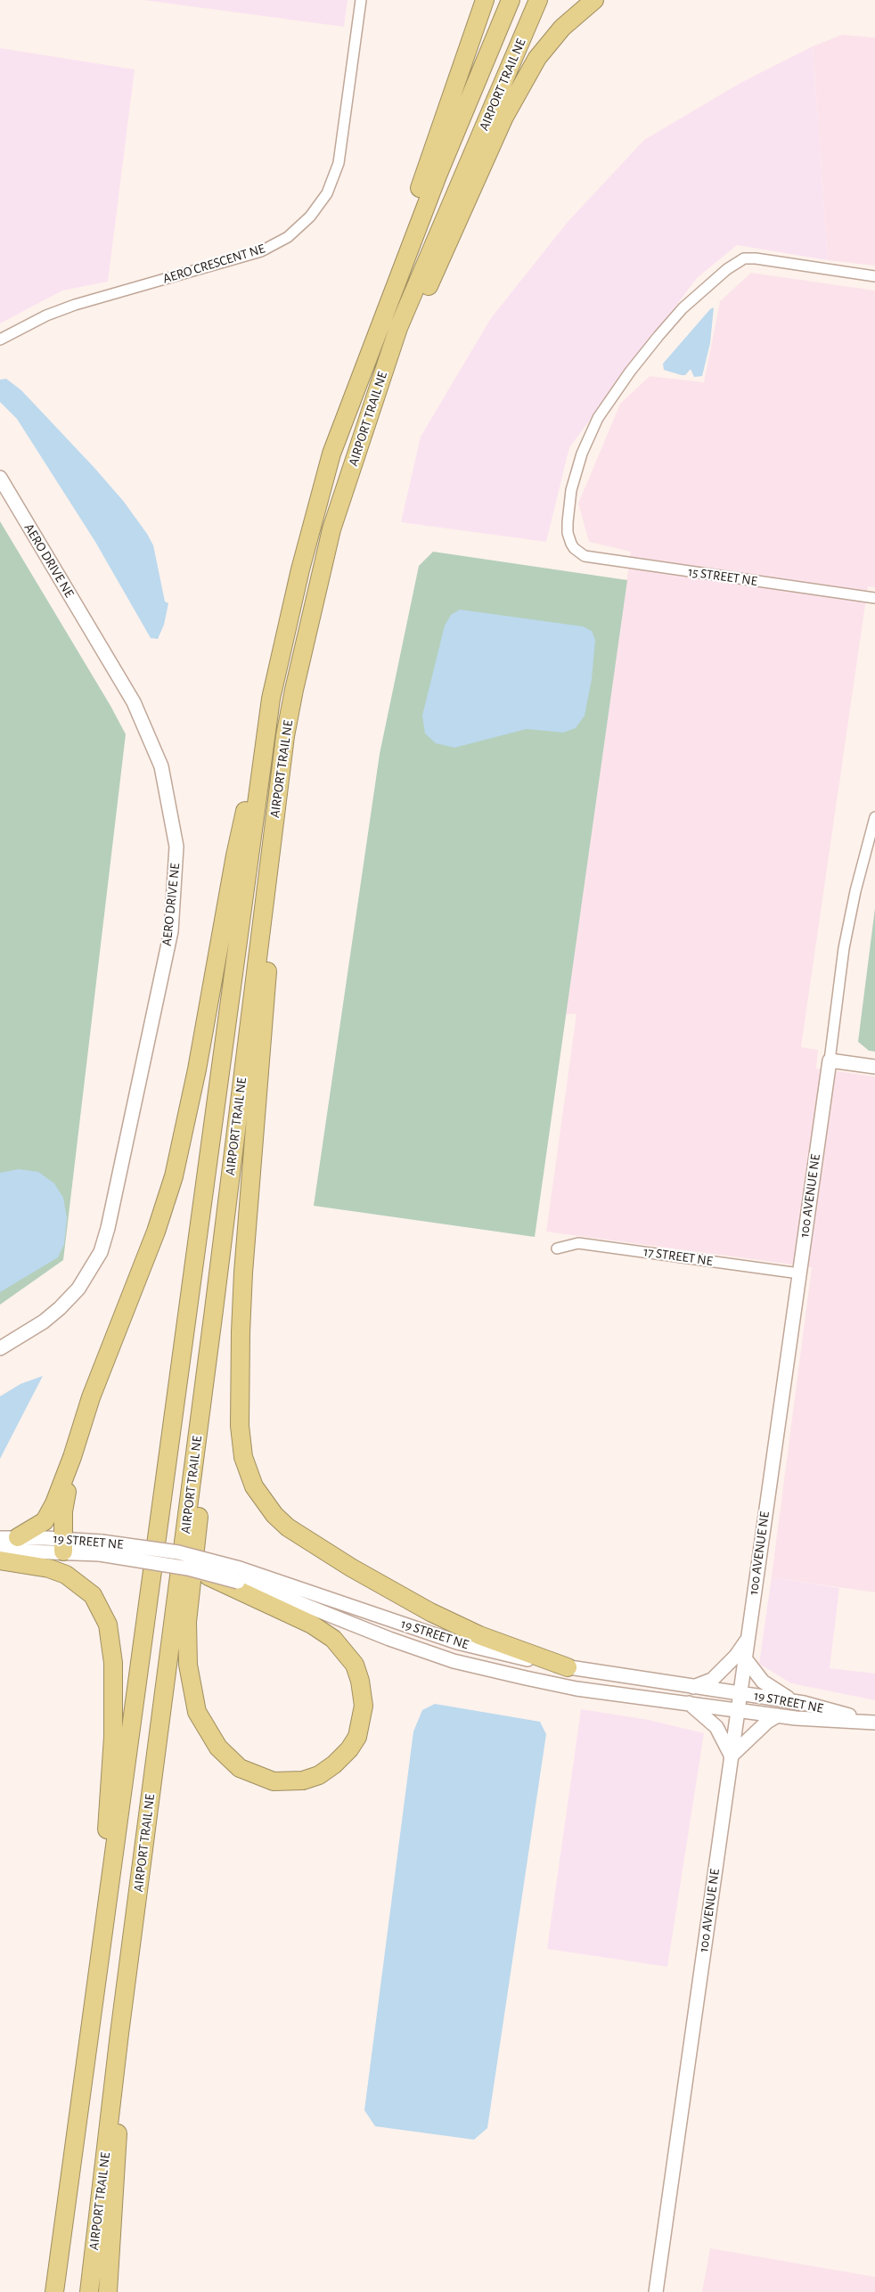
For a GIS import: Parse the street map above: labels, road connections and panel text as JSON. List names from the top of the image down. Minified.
{"streets":{"highway":["AIRPORT TRAIL NE"],"street":["AERO CRESCENT NE","AERO DRIVE NE","15 STREET NE","100 AVENUE NE","17 STREET NE","19 STREET NE"]},"crossings":[["100 AVENUE NE","17 STREET NE"],["100 AVENUE NE","19 STREET NE"]]}
